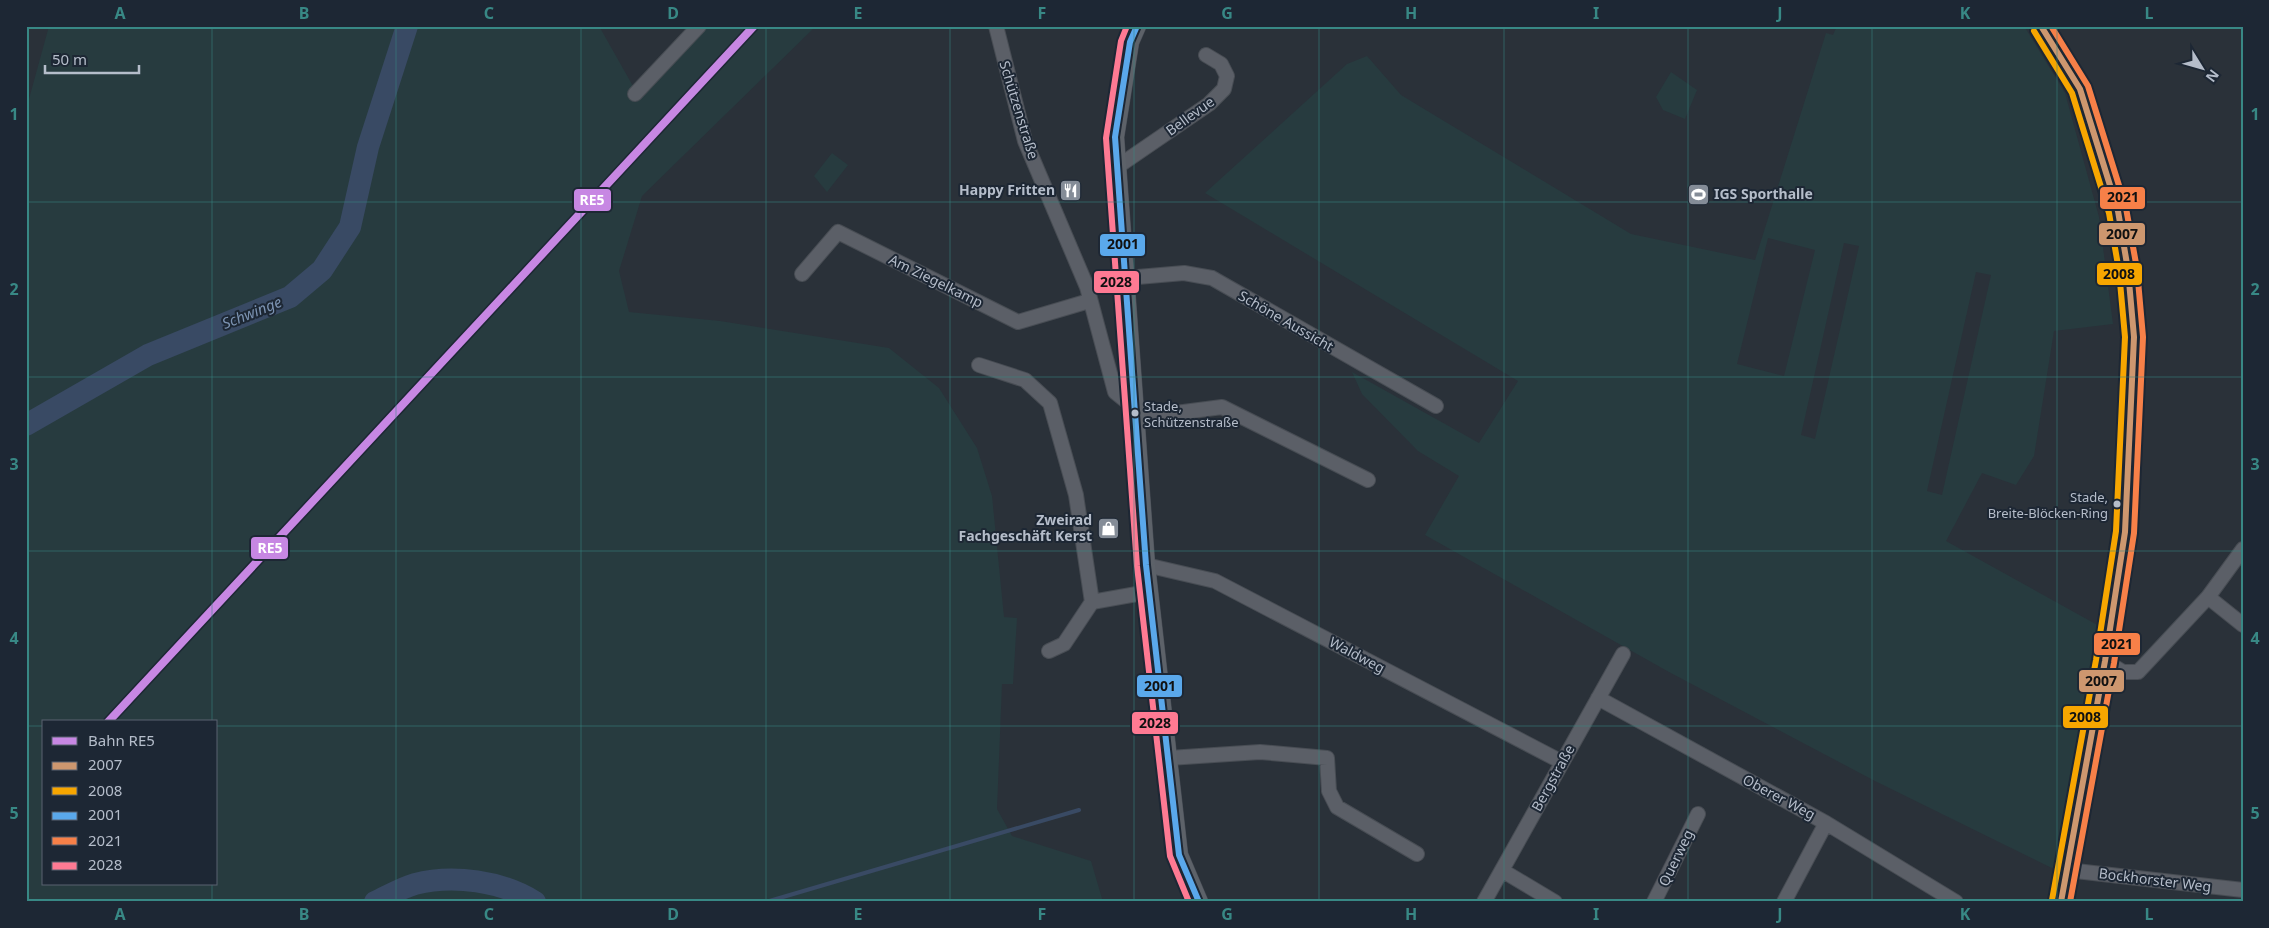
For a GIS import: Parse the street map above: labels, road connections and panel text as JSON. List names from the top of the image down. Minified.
{"streets":{"street":["Schützenstraße","Bellevue","Am Ziegelkamp","Schöne Aussicht","Waldweg","Bergstraße","Oberer Weg","Querweg","Bockhorster Weg"]},"crossings":[["Schützenstraße","Am Ziegelkamp"],["Waldweg","Bergstraße"],["Bergstraße","Oberer Weg"]],"water":["Schwinge"],"places":{"restaurant":["Happy Fritten"],"sports":["IGS Sporthalle"],"other":["Stade, Schützenstraße","Stade, Breite-Blöcken-Ring"],"shop":["Zweirad Fachgeschäft Kerst"]},"lines":["rail line RE5","transit line 2007","transit line 2001","transit line 2021","transit line 2028","transit line 2008"],"legend":["Bahn RE5","2007","2008","2001","2021","2028"],"scale_bar":"50 m","north":"bottom right","grid":{"columns":["A","B","C","D","E","F","G","H","I","J","K","L"],"rows":["1","2","3","4","5"]}}
